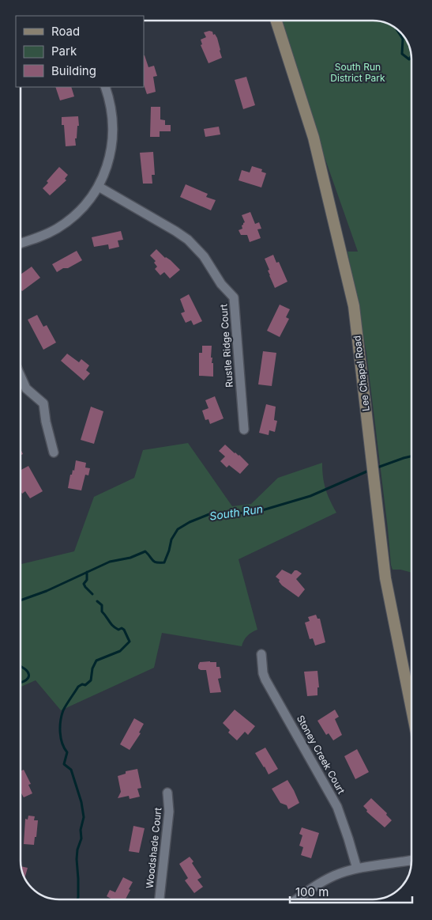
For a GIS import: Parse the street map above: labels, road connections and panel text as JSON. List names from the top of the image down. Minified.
{"streets":{"main road":["Lee Chapel Road"],"street":["Rustle Ridge Court","Stoney Creek Court","Woodshade Court"]},"water":["South Run"],"parks":["South Run District Park"],"legend":["Road","Park","Building"],"scale_bar":"100 m"}
